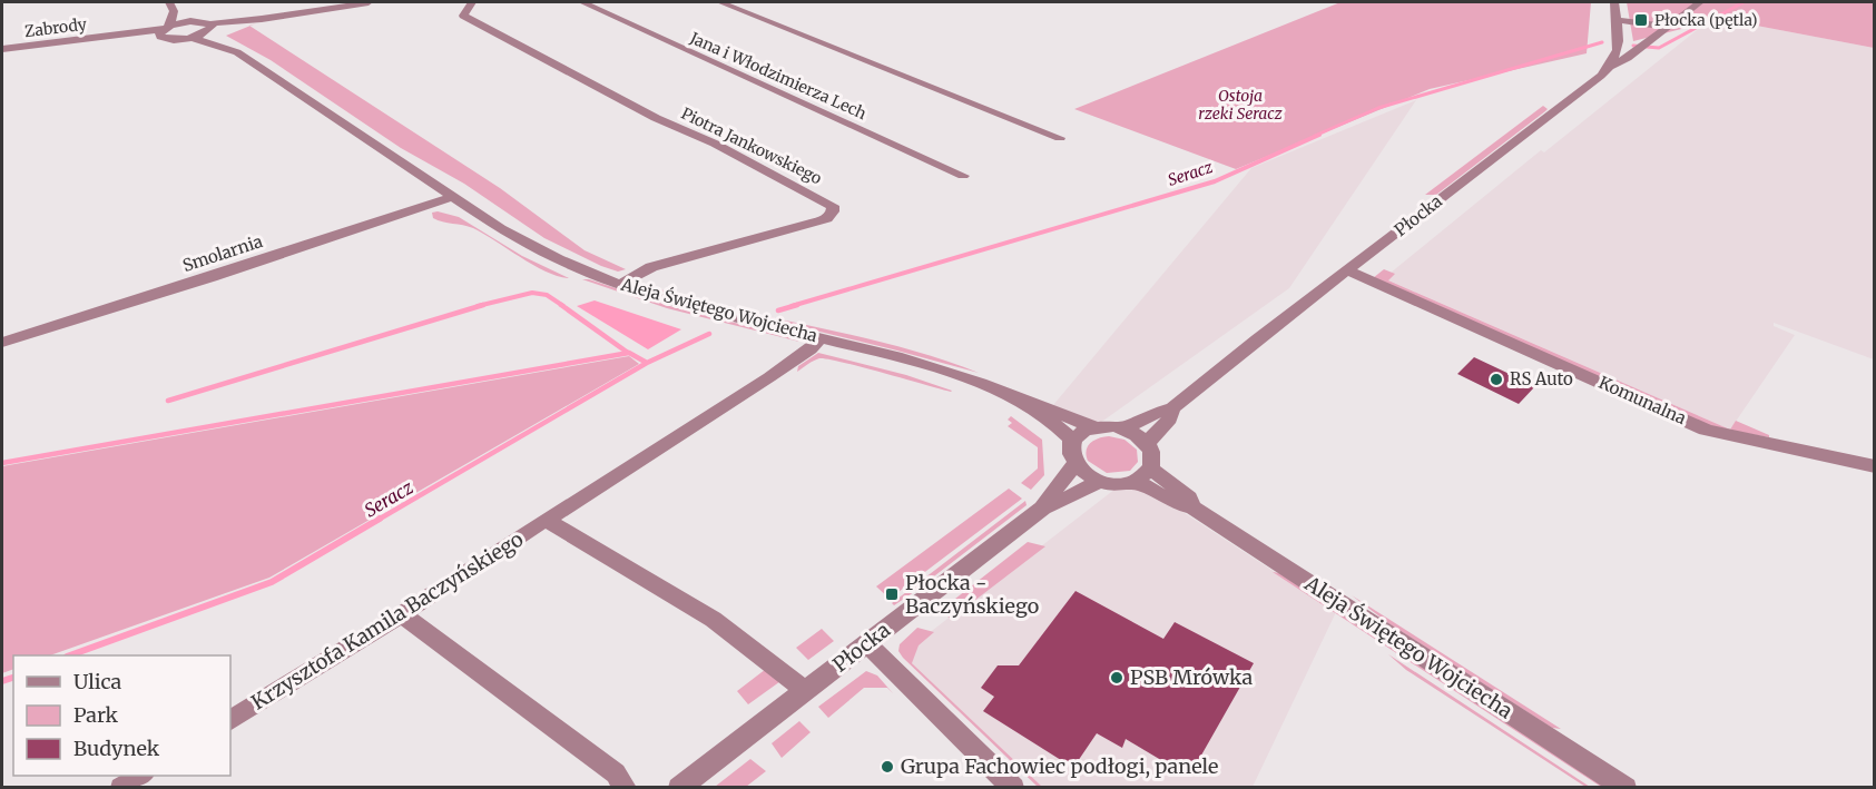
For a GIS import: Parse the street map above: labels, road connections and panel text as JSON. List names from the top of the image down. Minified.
{"streets":{"street":["Zabrody","Jana i Włodzimierza Lech","Piotra Jankowskiego","Płocka","Smolarnia","Aleja Świętego Wojciecha","Komunalna","Krzysztofa Kamila Baczyńskiego"]},"crossings":[["Zabrody","Aleja Świętego Wojciecha"],["Piotra Jankowskiego","Aleja Świętego Wojciecha"],["Płocka","Aleja Świętego Wojciecha"],["Płocka","Komunalna"],["Smolarnia","Aleja Świętego Wojciecha"],["Aleja Świętego Wojciecha","Krzysztofa Kamila Baczyńskiego"]],"water":["Seracz"],"parks":["Ostoja rzeki Seracz"],"places":{"transit":["Płocka (pętla)","Płocka - Baczyńskiego"],"other":["RS Auto","PSB Mrówka","Grupa Fachowiec podłogi, panele"]},"legend":["Ulica","Park","Budynek"]}
